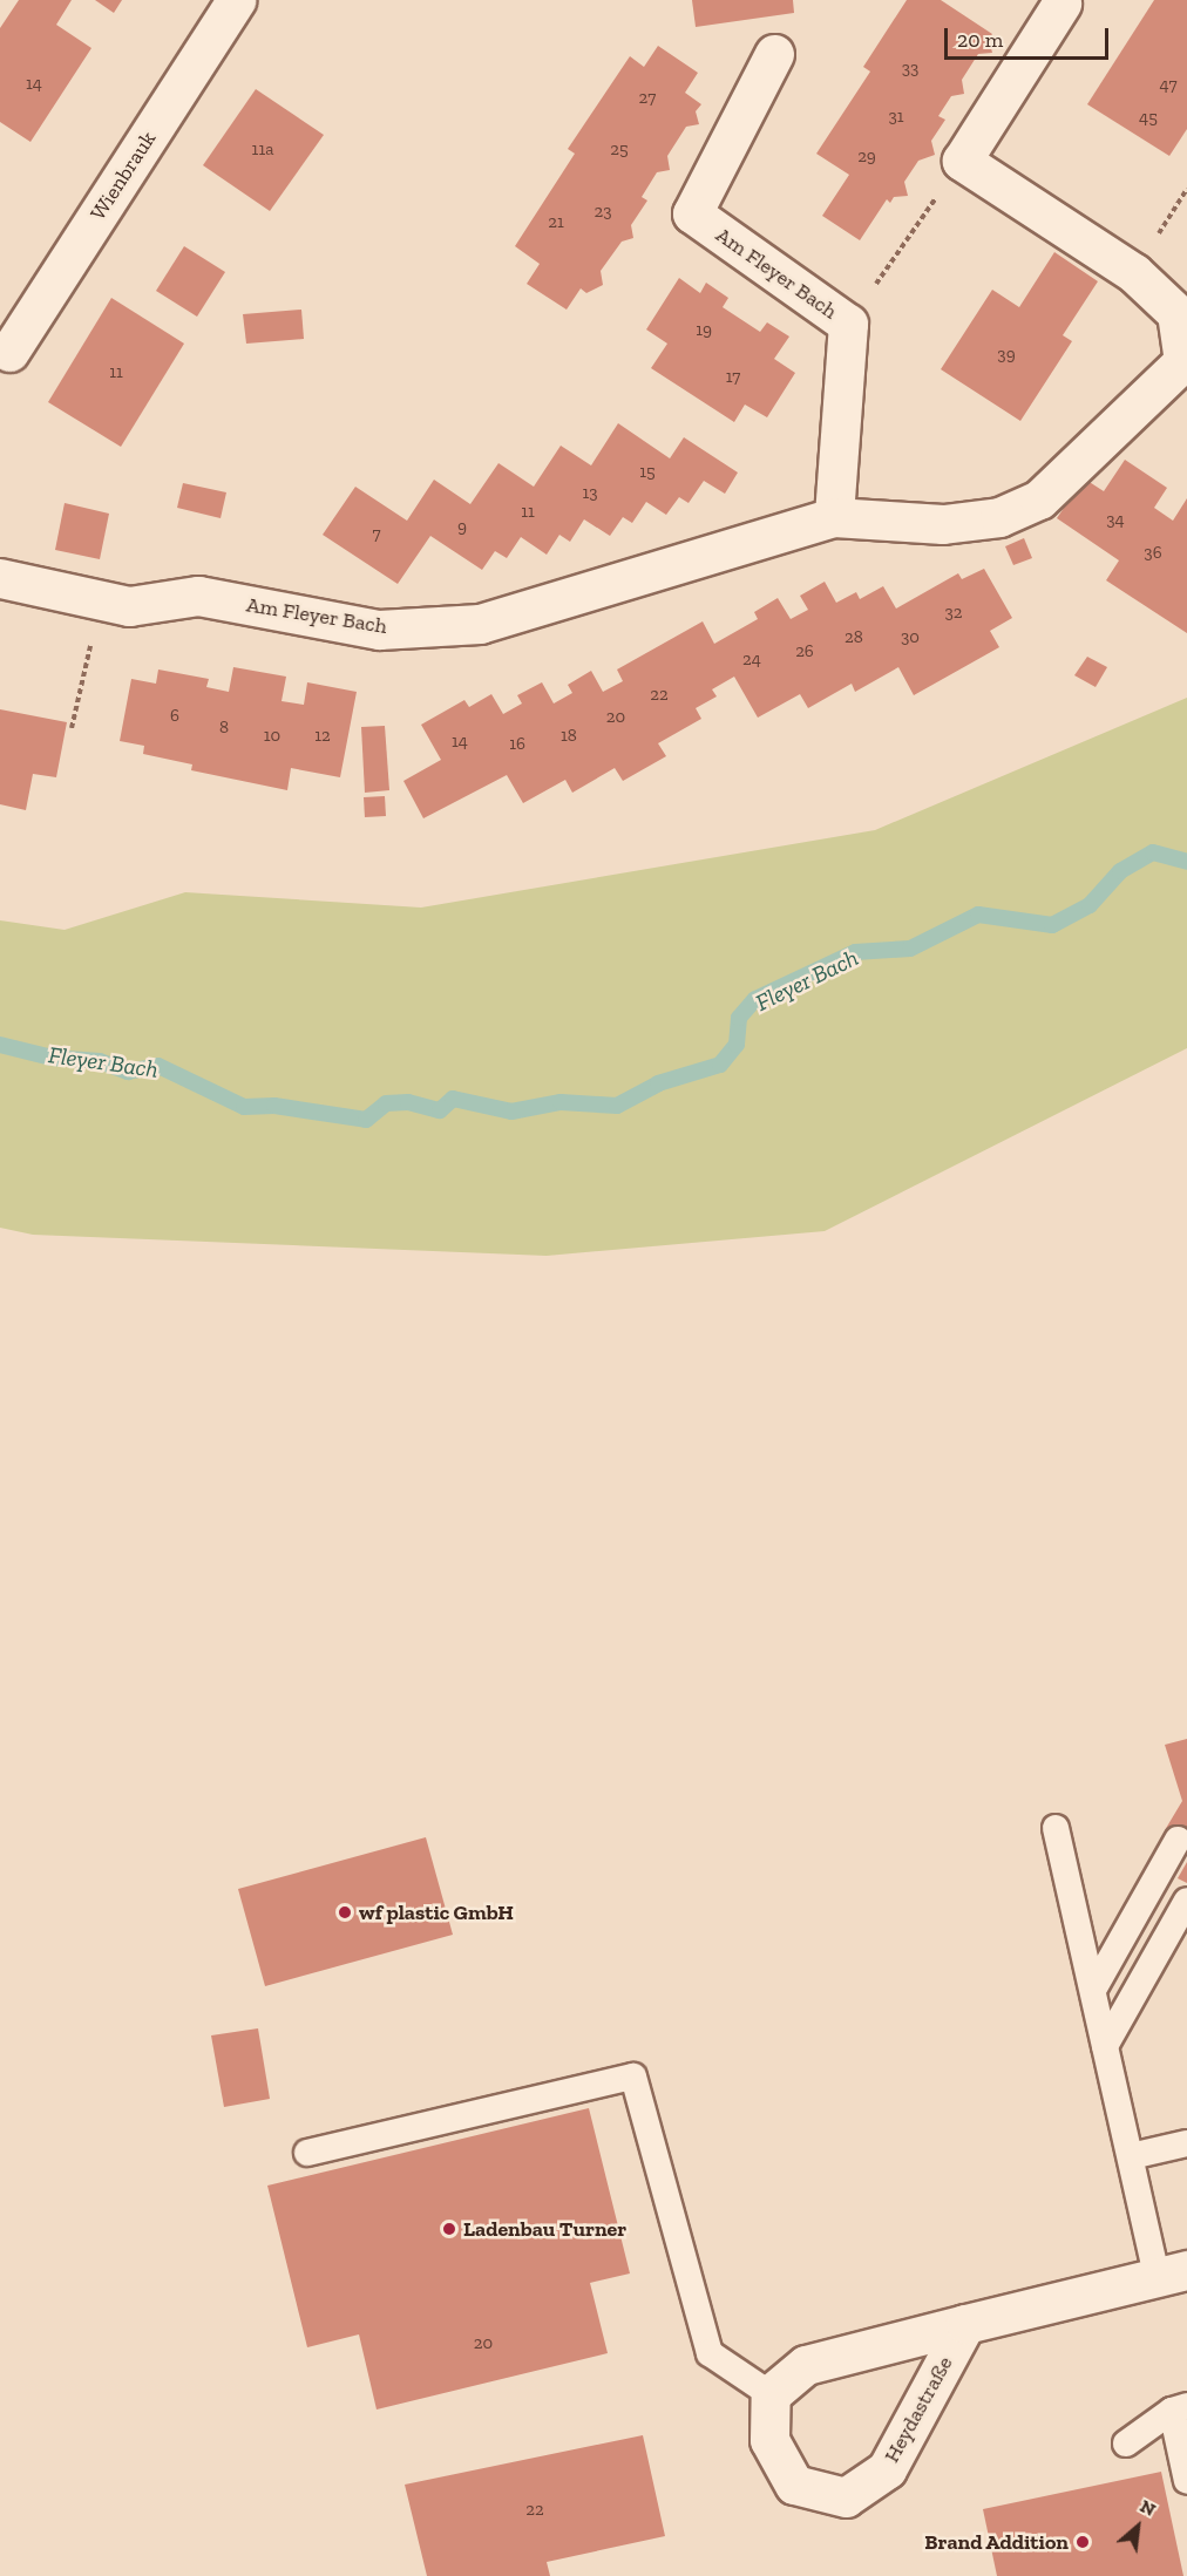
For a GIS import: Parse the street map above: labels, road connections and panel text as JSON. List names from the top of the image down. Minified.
{"streets":{"street":["Wienbrauk","Am Fleyer Bach","Heydastraße"]},"water":["Fleyer Bach"],"places":["wf plastic GmbH","Ladenbau Turner","Brand Addition"],"house_numbers":["33","14","47","27","31","45","11a","25","29","23","21","19","39","11","17","15","13","11","34","9","7","36","32","28","30","26","24","22","6","20","8","10","12","18","14","16","20","22"],"scale_bar":"20 m","north":"top right"}
